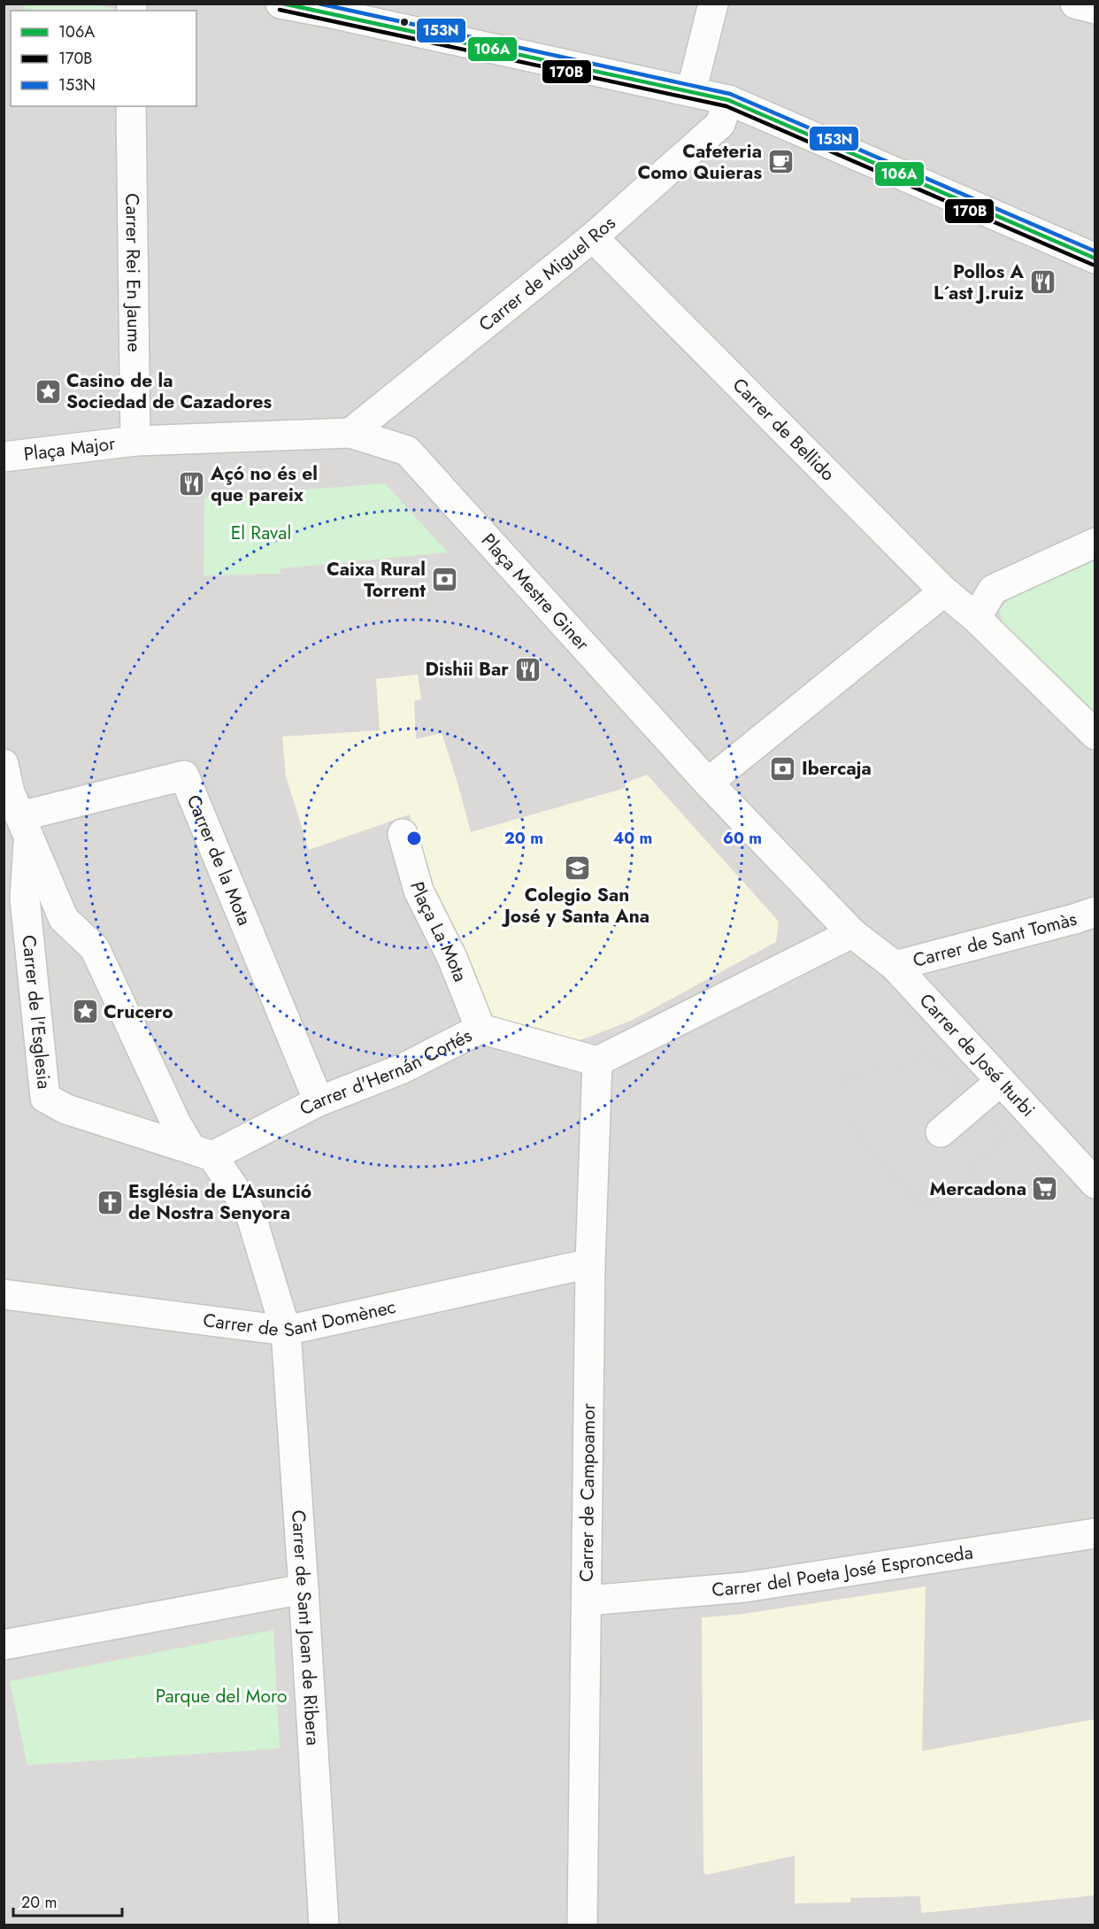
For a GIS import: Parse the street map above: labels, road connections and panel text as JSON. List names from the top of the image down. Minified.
{"streets":{"street":["Carrer Rei En Jaume","Carrer de Miguel Ros","Carrer de Bellido","Plaça Major","Plaça Mestre Giner","Carrer de la Mota","Plaça La Mota","Carrer de Sant Tomàs","Carrer de l'Esglesia","Carrer de José Iturbi","Carrer d'Hernán Cortés","Carrer de Sant Domènec","Carrer de Campoamor","Carrer del Poeta José Espronceda","Carrer de Sant Joan de Ribera"]},"crossings":[["Carrer Rei En Jaume","Plaça Major"],["Carrer Rei En Jaume","Plaça Mestre Giner"],["Carrer de Miguel Ros","Carrer de Bellido"],["Carrer de Miguel Ros","Plaça Mestre Giner"],["Plaça Major","Plaça Mestre Giner"],["Plaça Mestre Giner","Carrer de José Iturbi"],["Carrer de la Mota","Carrer de l'Esglesia"],["Carrer de la Mota","Carrer d'Hernán Cortés"],["Plaça La Mota","Carrer d'Hernán Cortés"],["Carrer de Sant Tomàs","Carrer de José Iturbi"],["Carrer de l'Esglesia","Carrer d'Hernán Cortés"],["Carrer de l'Esglesia","Carrer de Sant Domènec"],["Carrer de l'Esglesia","Carrer de Sant Joan de Ribera"],["Carrer d'Hernán Cortés","Carrer de Campoamor"],["Carrer de Sant Domènec","Carrer de Campoamor"],["Carrer de Sant Domènec","Carrer de Sant Joan de Ribera"],["Carrer de Campoamor","Carrer del Poeta José Espronceda"]],"parks":["El Raval","Parque del Moro"],"places":{"cafe":["Cafeteria Como Quieras"],"restaurant":["Pollos A L´ast J.ruiz","Açó no és el que pareix","Dishii Bar"],"place":["Casino de la Sociedad de Cazadores","Crucero"],"bank":["Caixa Rural Torrent","Ibercaja"],"school or university":["Colegio San José y Santa Ana"],"supermarket":["Mercadona"],"church":["Església de L'Asunció de Nostra Senyora"]},"lines":["transit line 106A","transit line 153N","transit line 170B"],"legend":["106A","170B","153N"],"scale_bar":"20 m","rings":["20 m","40 m","60 m"]}
